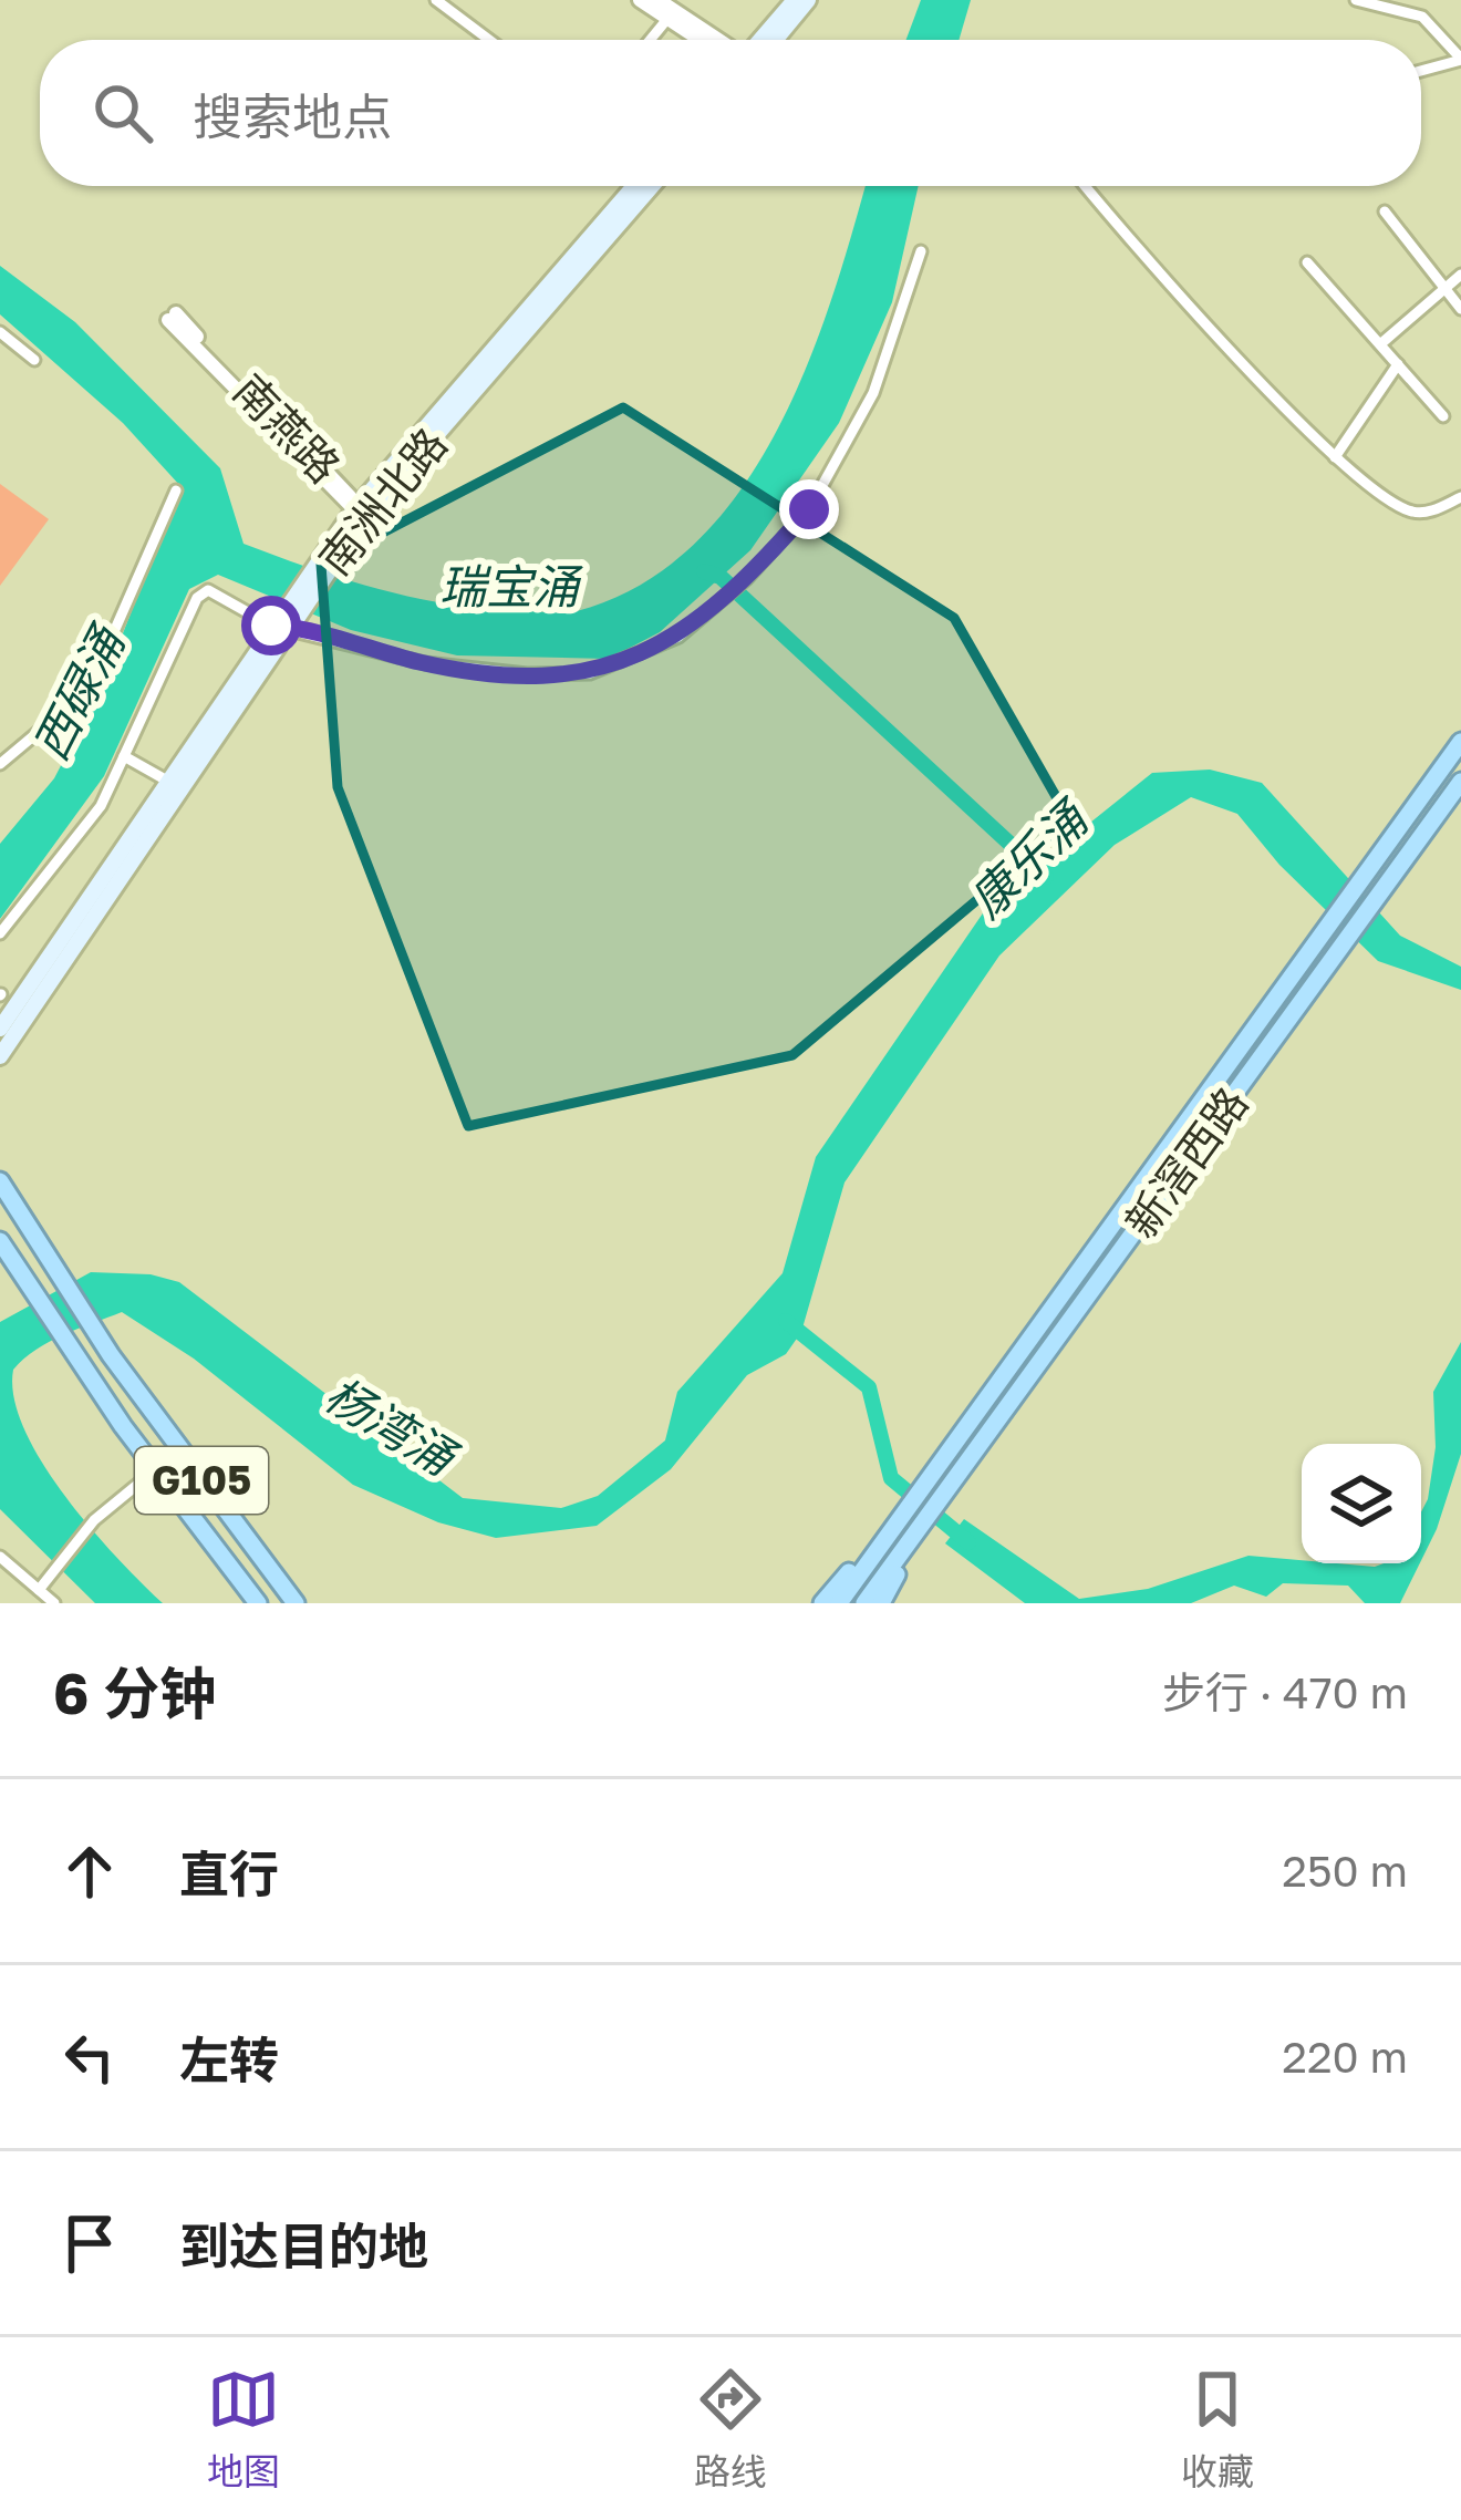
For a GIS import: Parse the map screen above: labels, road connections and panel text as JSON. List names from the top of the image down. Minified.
{"streets":{"highway":["新滘西路","G105"],"main road":["南洲北路"],"street":["南燕路"]},"crossings":[["南燕路","南洲北路"]],"water":["瑞宝涌","西碌涌","康乐涌","杨湾涌"],"page":{"search":"搜索地点","heading":["6 分钟","步行 · 470 m"],"list":[["直行","250 m"],["左转","220 m"],"到达目的地"],"nav":["地图","路线","收藏"]}}
